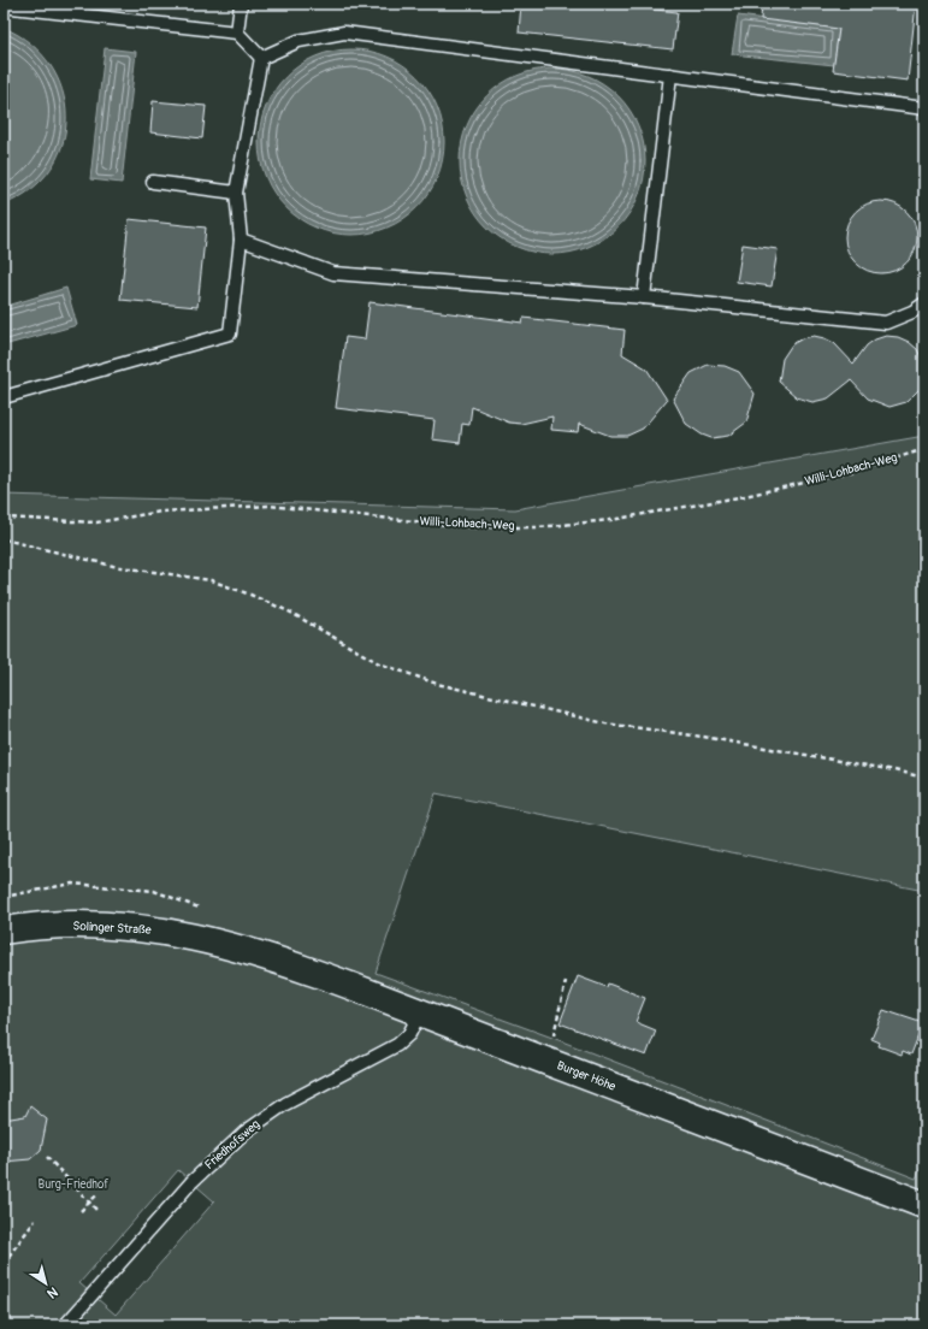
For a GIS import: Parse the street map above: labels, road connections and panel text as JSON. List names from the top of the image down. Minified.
{"streets":{"main road":["Solinger Straße","Burger Höhe"],"lane":["Friedhofsweg"],"path":["Willi-Lohbach-Weg"]},"crossings":[["Solinger Straße","Burger Höhe"],["Burger Höhe","Friedhofsweg"]],"parks":["Burg-Friedhof"],"north":"bottom right"}
